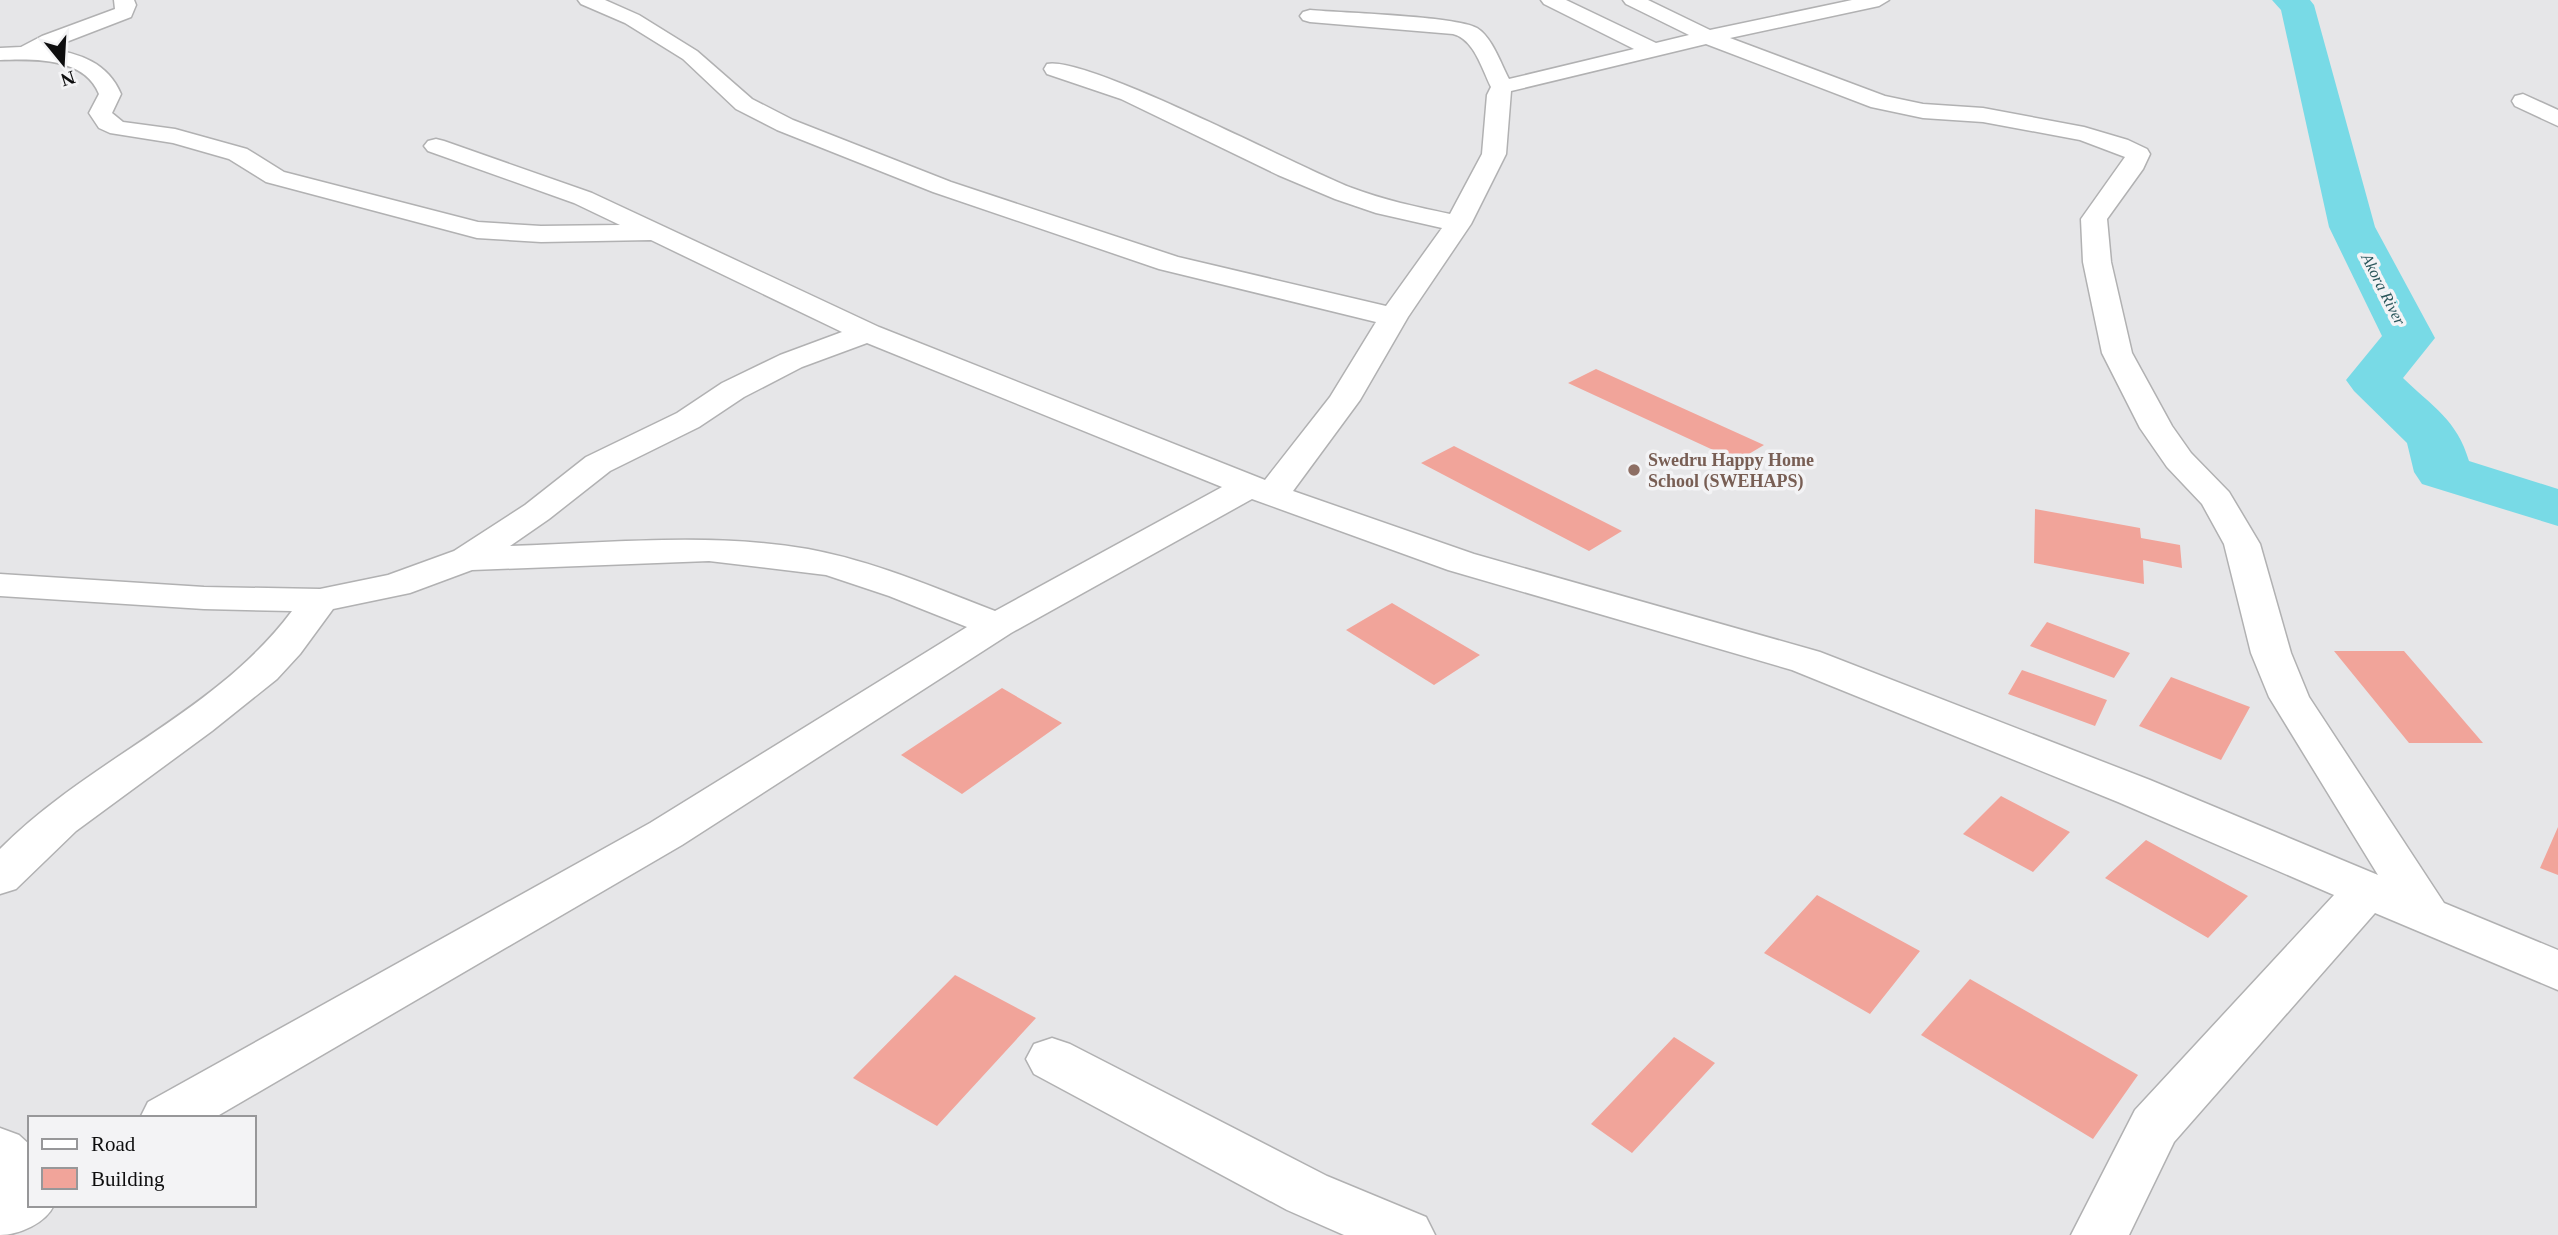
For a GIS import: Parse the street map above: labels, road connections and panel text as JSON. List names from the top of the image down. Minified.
{"water":["Akora River"],"places":["Swedru Happy Home School (SWEHAPS)"],"legend":["Road","Building"],"north":"bottom"}
